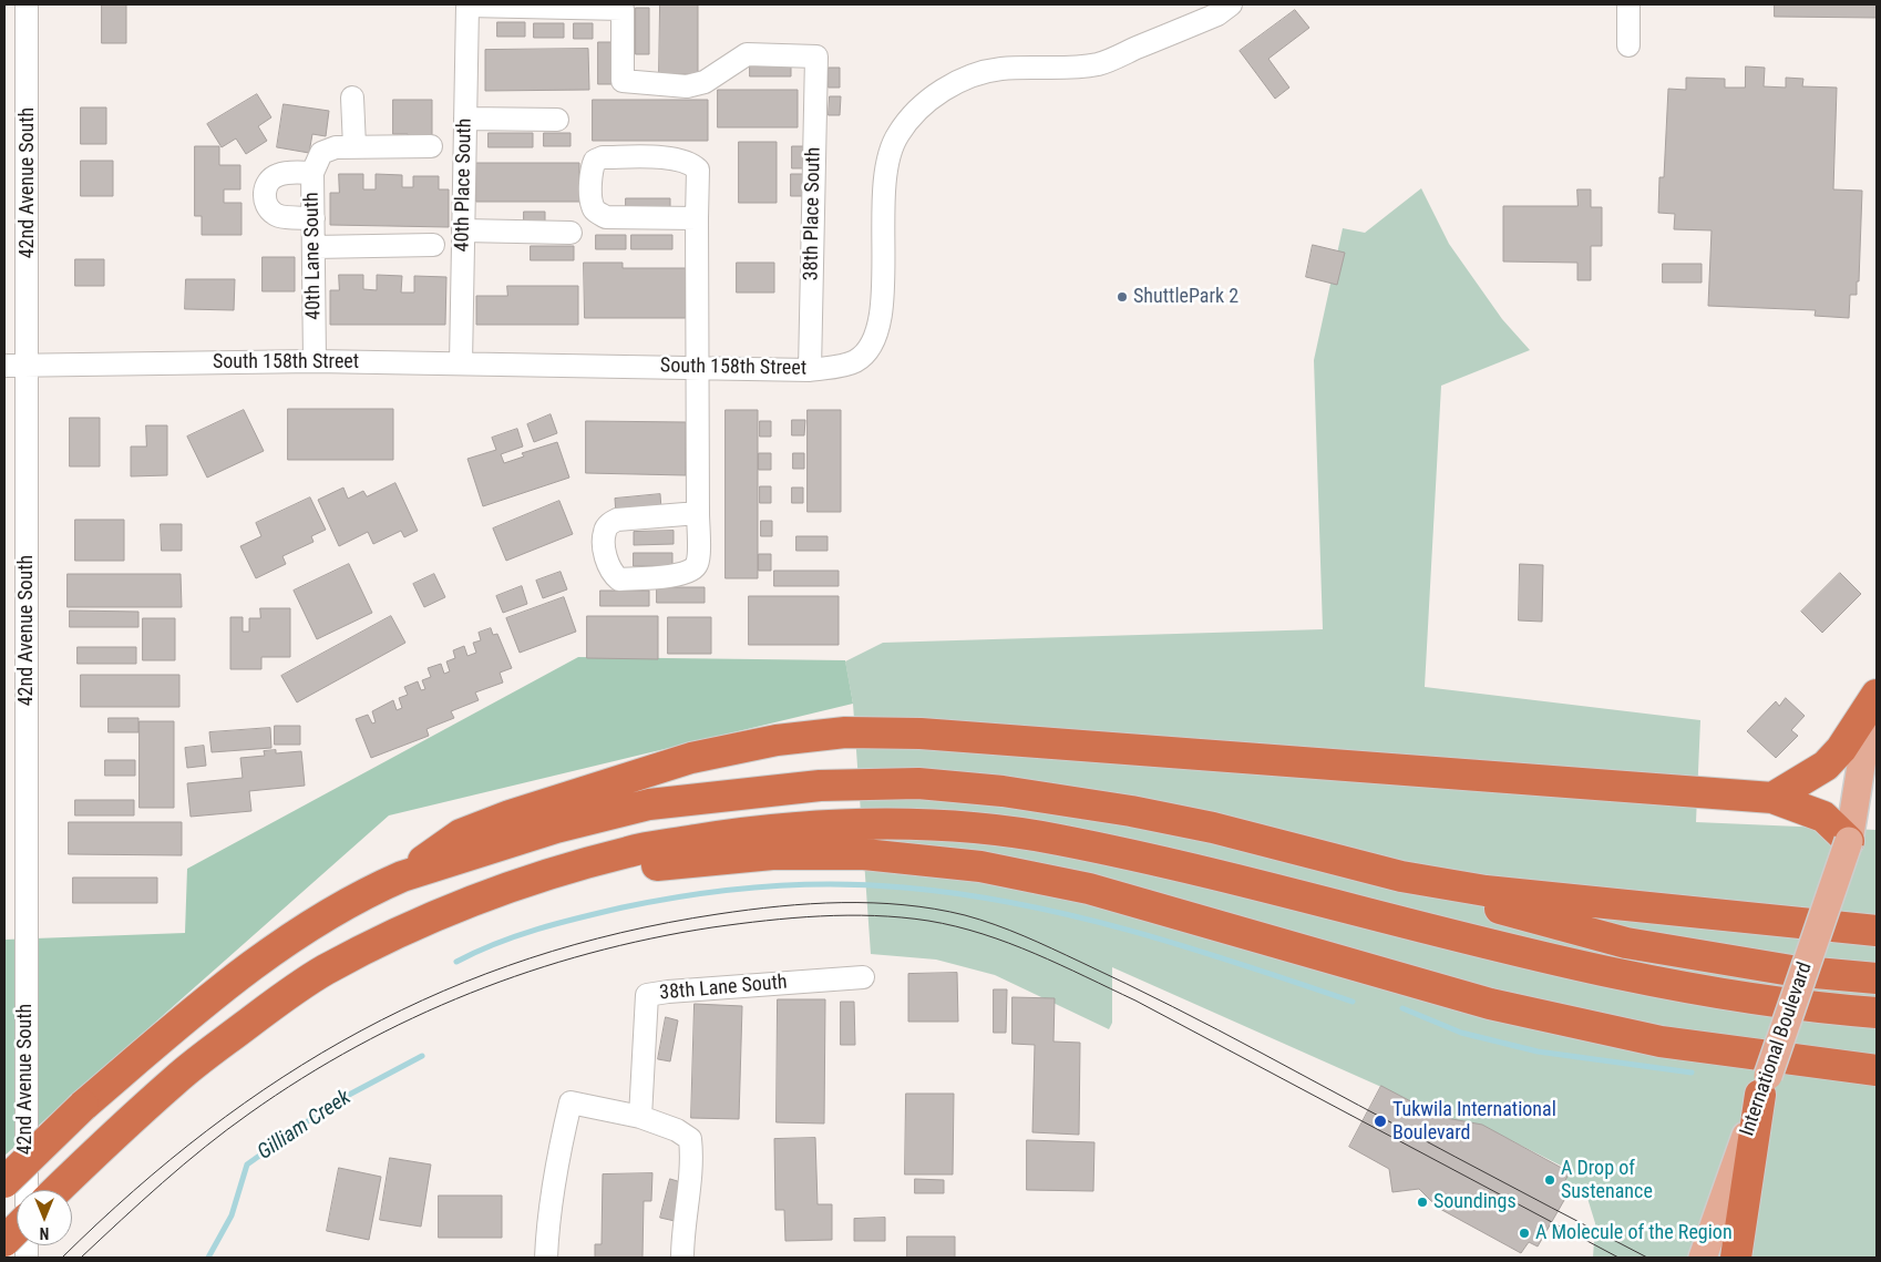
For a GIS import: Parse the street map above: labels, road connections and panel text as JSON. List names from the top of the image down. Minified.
{"streets":{"main road":["International Boulevard"],"street":["42nd Avenue South","40th Place South","38th Place South","40th Lane South","South 158th Street","38th Lane South"]},"crossings":[["42nd Avenue South","South 158th Street"],["40th Place South","38th Place South"],["40th Place South","South 158th Street"],["38th Place South","South 158th Street"],["40th Lane South","South 158th Street"]],"water":["Gilliam Creek"],"places":["ShuttlePark 2","Tukwila International Boulevard","A Drop of Sustenance","Soundings","A Molecule of the Region"],"north":"bottom"}
